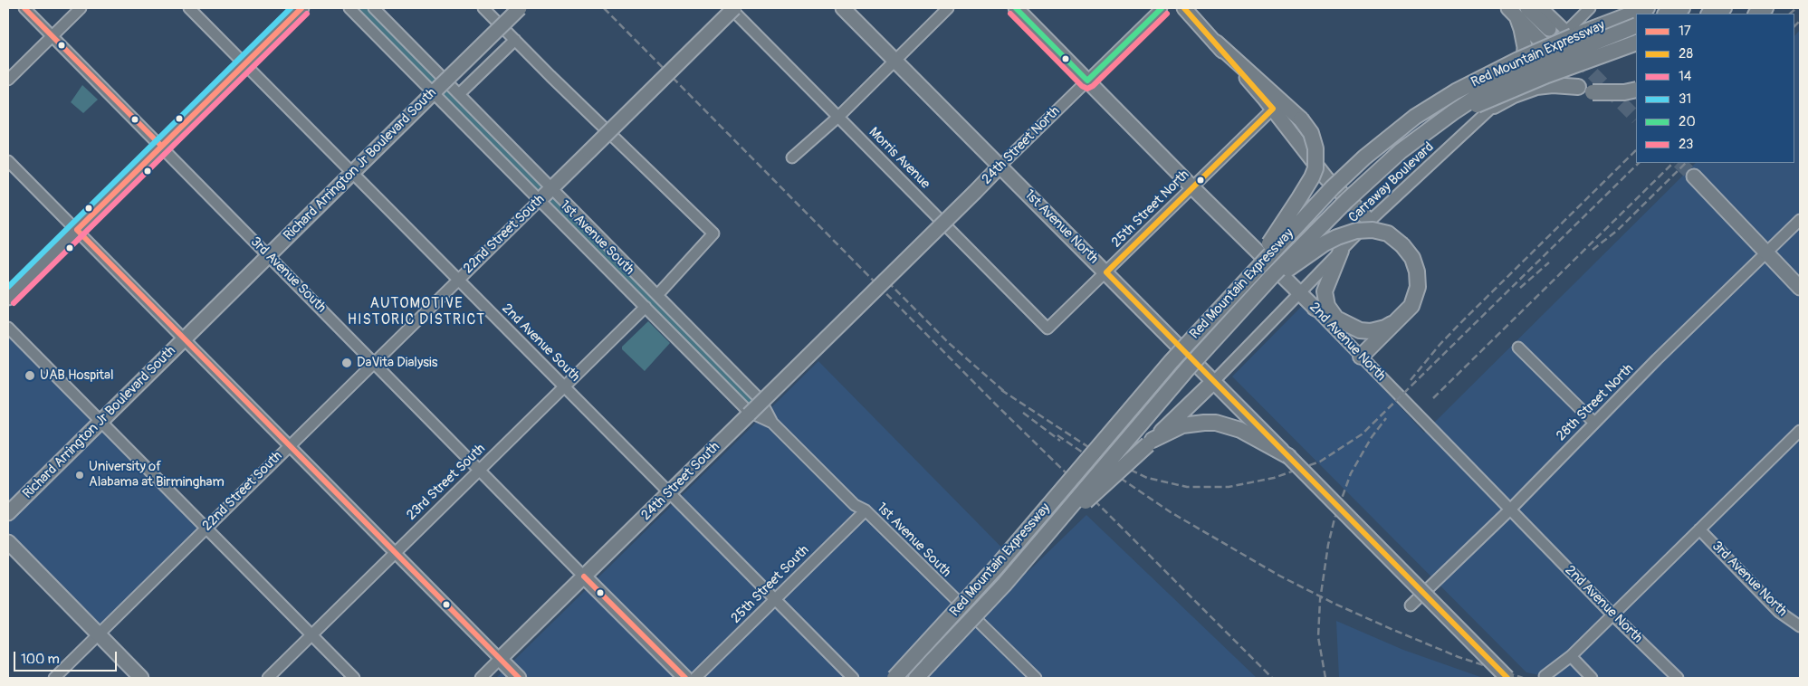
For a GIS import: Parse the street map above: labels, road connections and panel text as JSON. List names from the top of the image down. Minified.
{"streets":{"highway":["Red Mountain Expressway"],"main road":["24th Street North","Richard Arrington Jr Boulevard South","1st Avenue North","22nd Street South","3rd Avenue South","2nd Avenue North","24th Street South"],"street":["Morris Avenue","Carraway Boulevard","25th Street North","1st Avenue South","2nd Avenue South","28th Street North","23rd Street South","3rd Avenue North","25th Street South"]},"crossings":[["Red Mountain Expressway","Carraway Boulevard"],["24th Street North","1st Avenue North"],["24th Street North","2nd Avenue North"],["24th Street North","24th Street South"],["Morris Avenue","25th Street North"],["Richard Arrington Jr Boulevard South","1st Avenue South"],["Richard Arrington Jr Boulevard South","3rd Avenue South"],["Richard Arrington Jr Boulevard South","2nd Avenue South"],["Carraway Boulevard","1st Avenue North"],["Carraway Boulevard","2nd Avenue North"],["25th Street North","1st Avenue North"],["25th Street North","2nd Avenue North"],["22nd Street South","1st Avenue South"],["22nd Street South","3rd Avenue South"],["22nd Street South","2nd Avenue South"],["1st Avenue South","23rd Street South"],["1st Avenue South","25th Street South"],["3rd Avenue South","24th Street South"],["3rd Avenue South","23rd Street South"],["2nd Avenue North","28th Street North"],["2nd Avenue South","24th Street South"],["2nd Avenue South","23rd Street South"],["2nd Avenue South","25th Street South"]],"districts":["AUTOMOTIVE HISTORIC DISTRICT"],"places":["DaVita Dialysis","UAB Hospital","University of Alabama at Birmingham"],"lines":["transit line 17","transit line 28","transit line 31","transit line 20","transit line 14","transit line 23"],"legend":["17","28","14","31","20","23"],"scale_bar":"100 m"}
